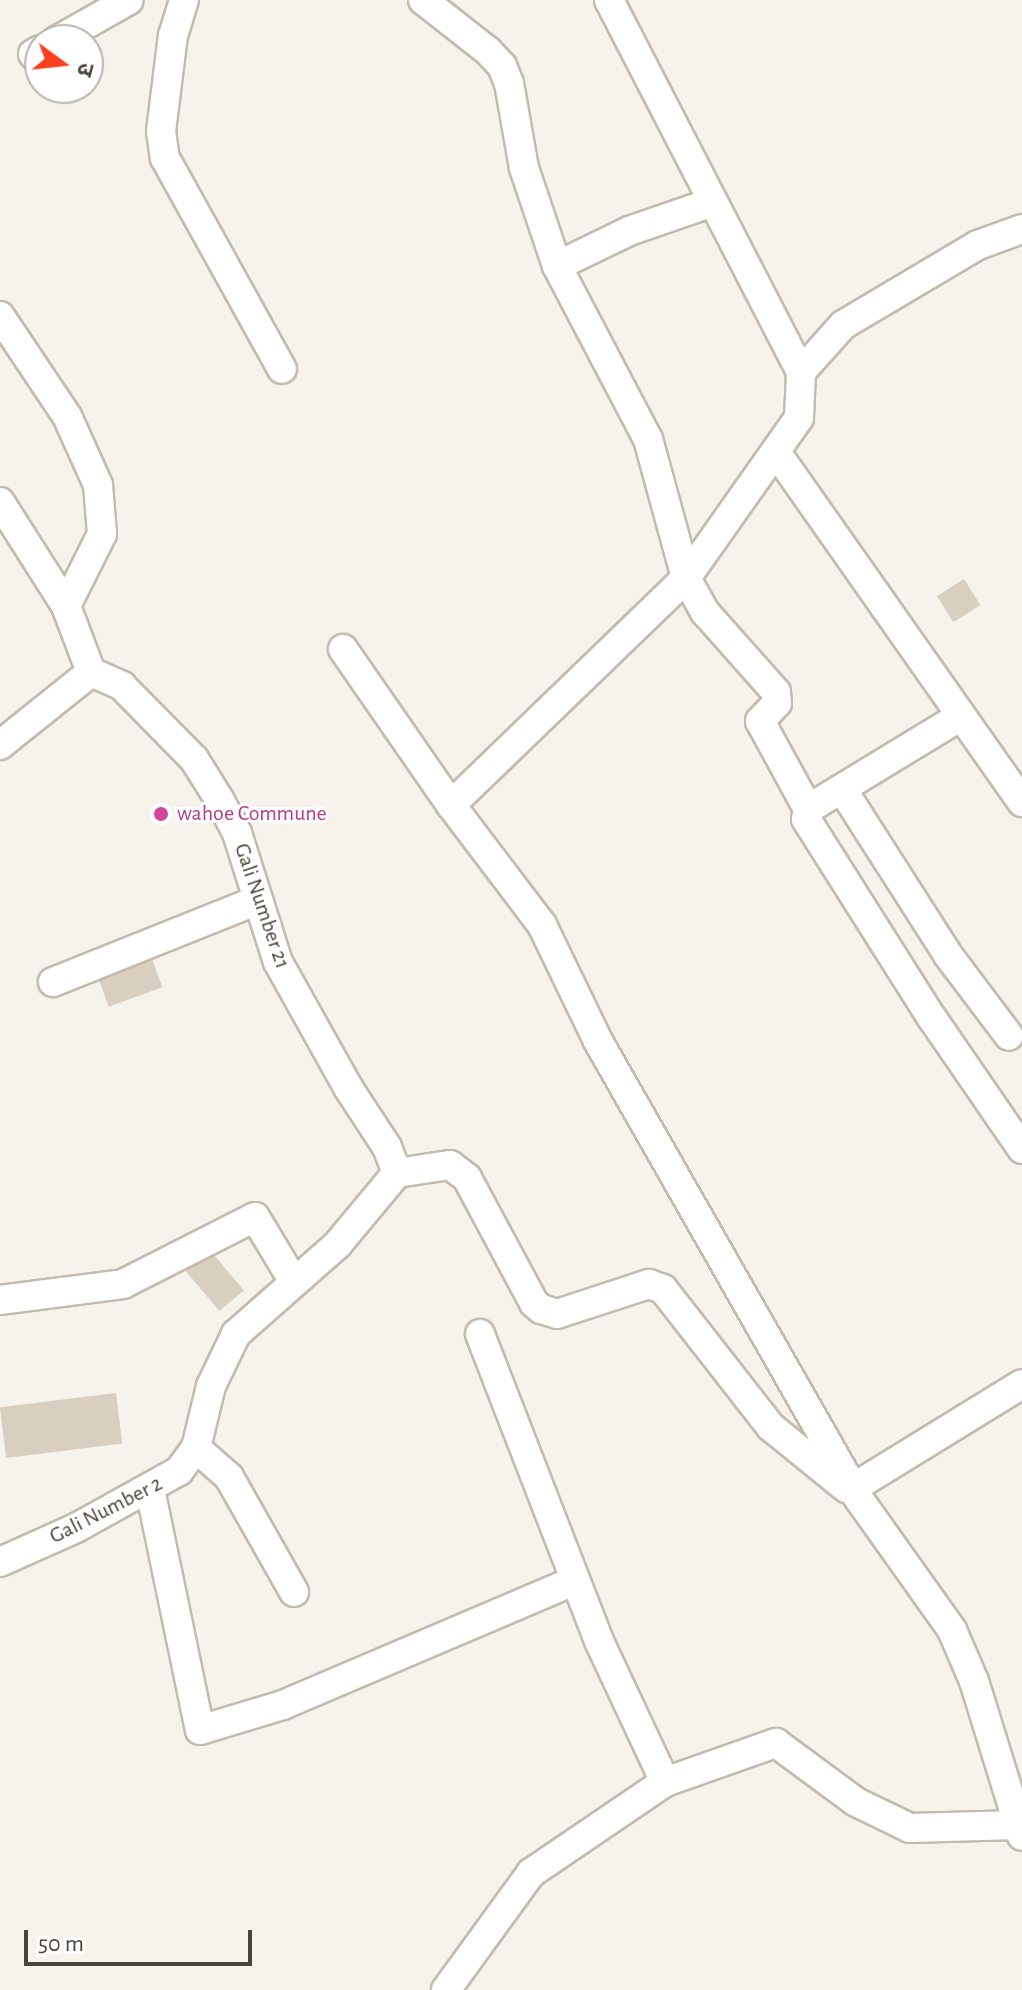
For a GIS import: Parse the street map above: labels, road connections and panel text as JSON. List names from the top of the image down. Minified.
{"streets":{"street":["Gali Number 21","Gali Number 2"]},"crossings":[["Gali Number 21","Gali Number 2"]],"places":["wahoe Commune"],"scale_bar":"50 m","north":"right"}
